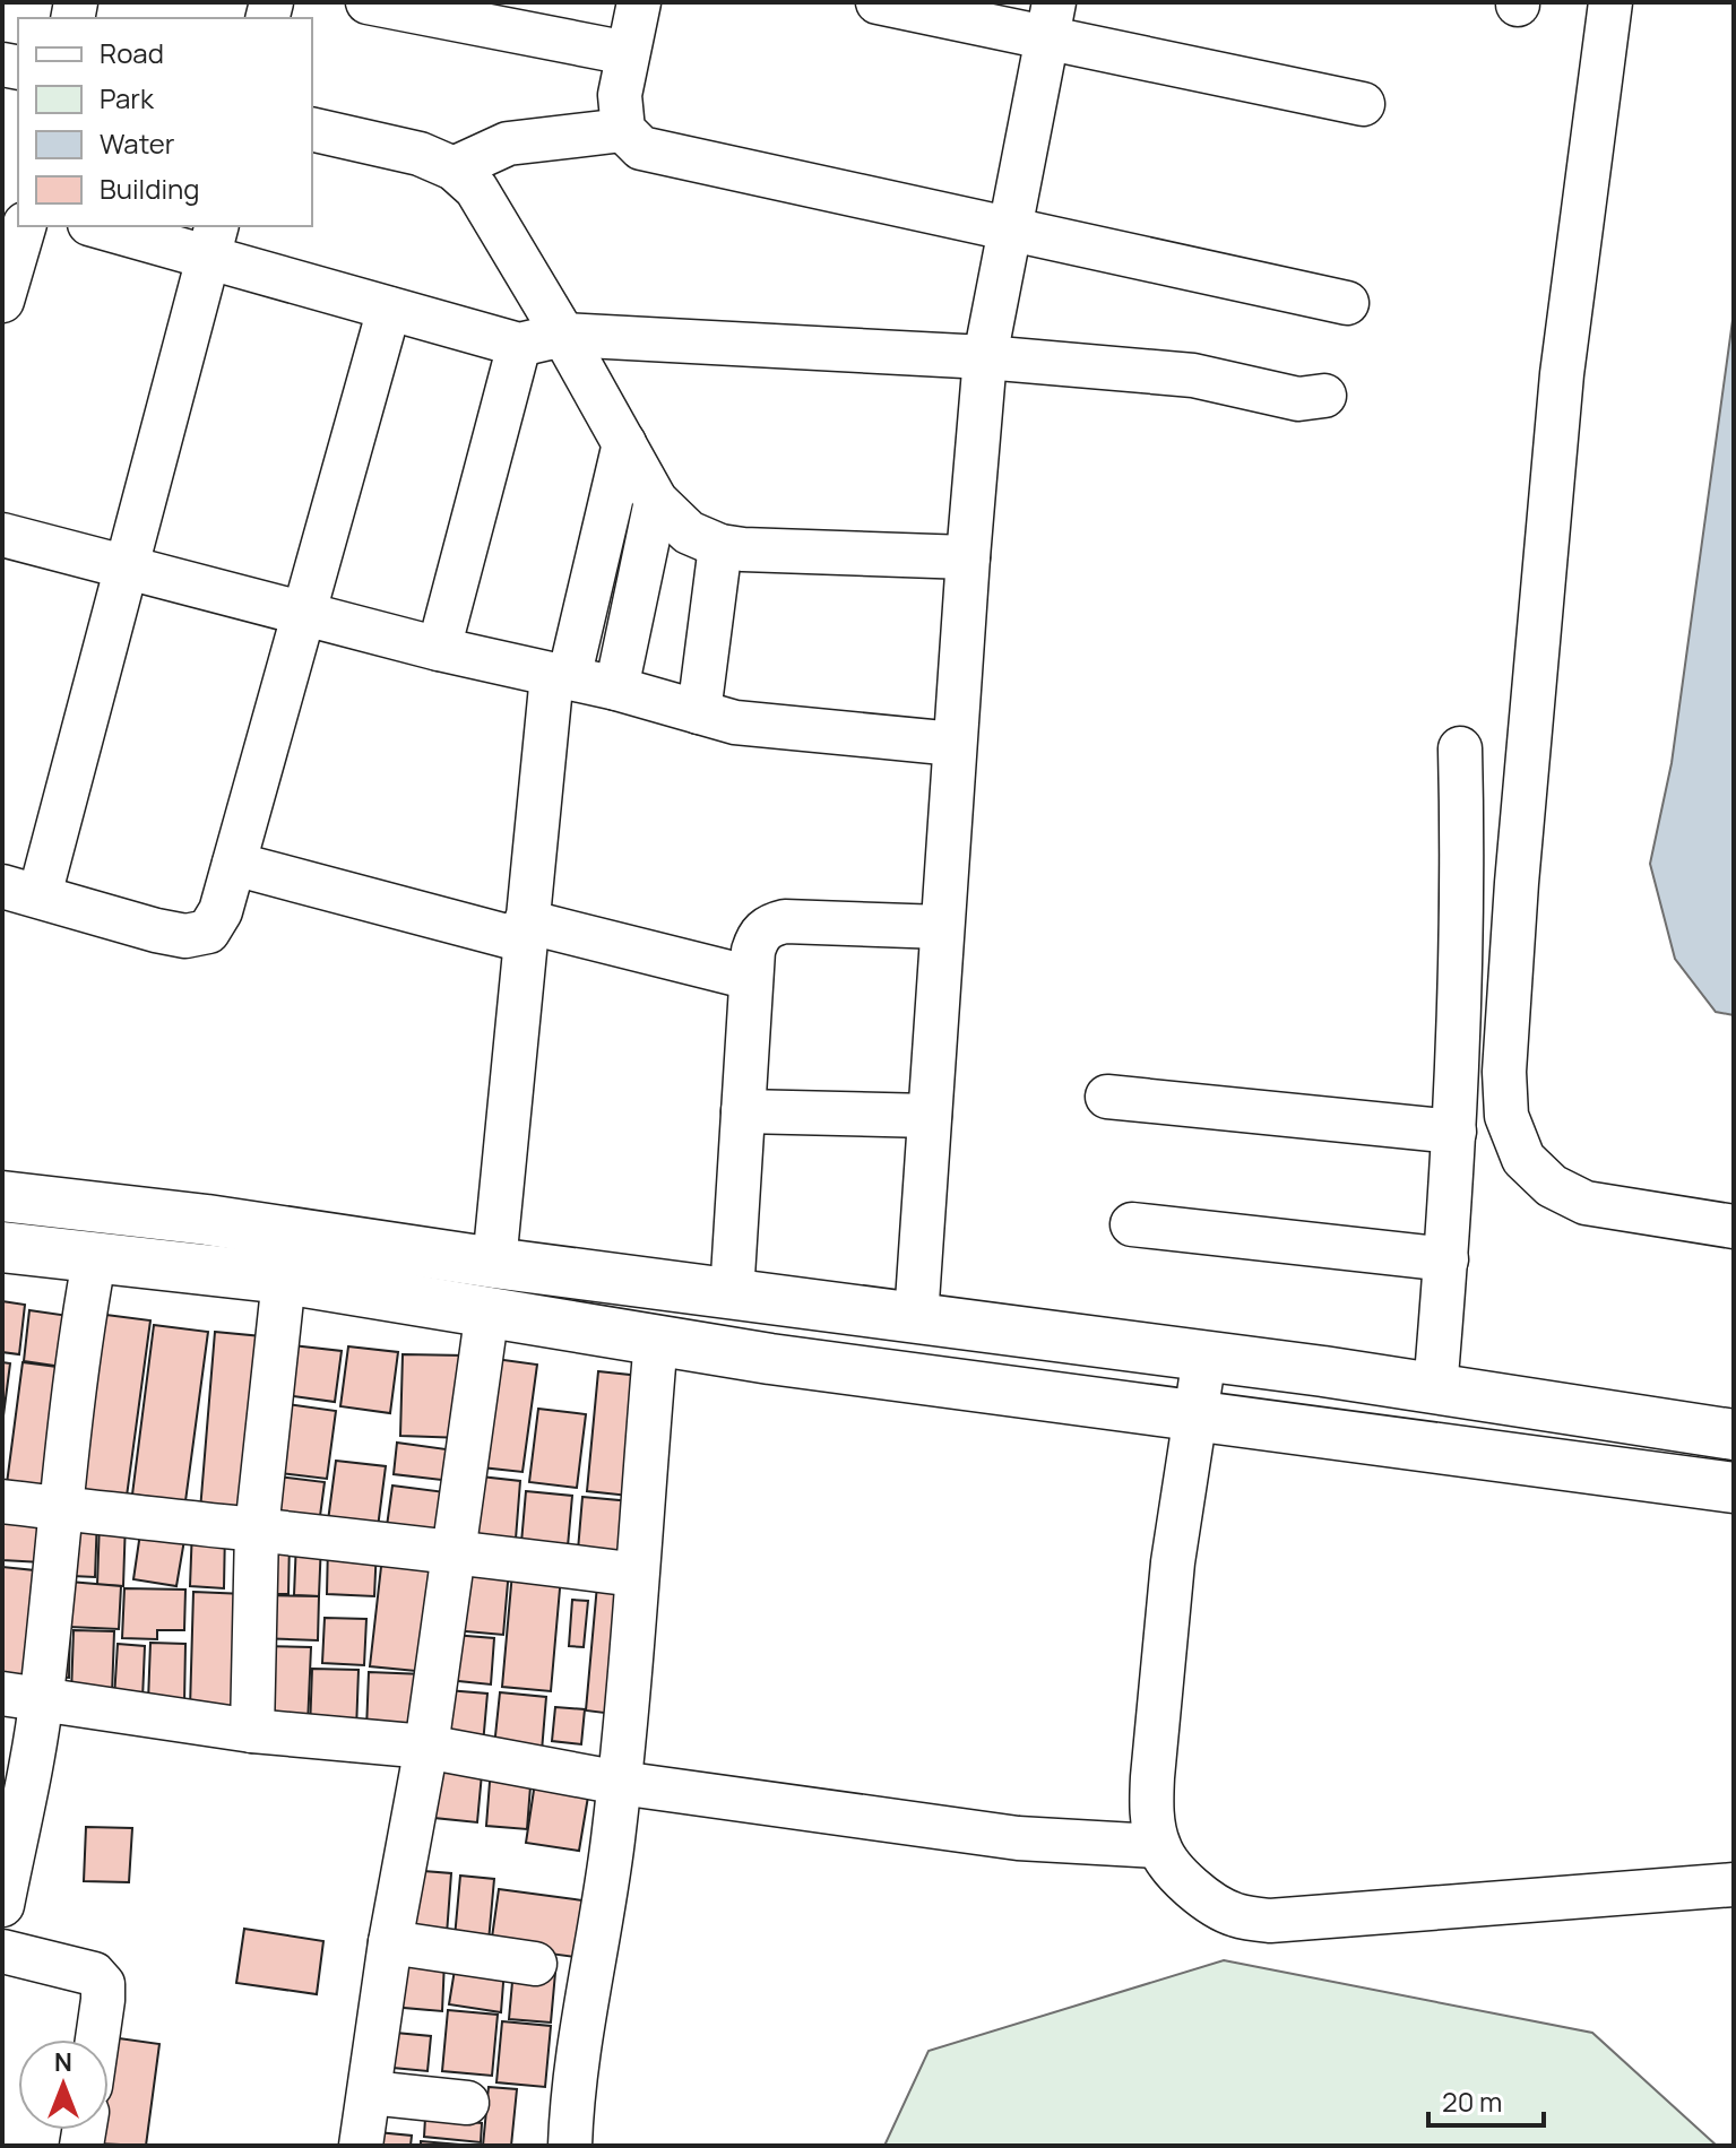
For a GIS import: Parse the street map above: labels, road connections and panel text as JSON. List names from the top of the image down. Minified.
{"legend":["Road","Park","Water","Building"],"scale_bar":"20 m","north":"top"}
